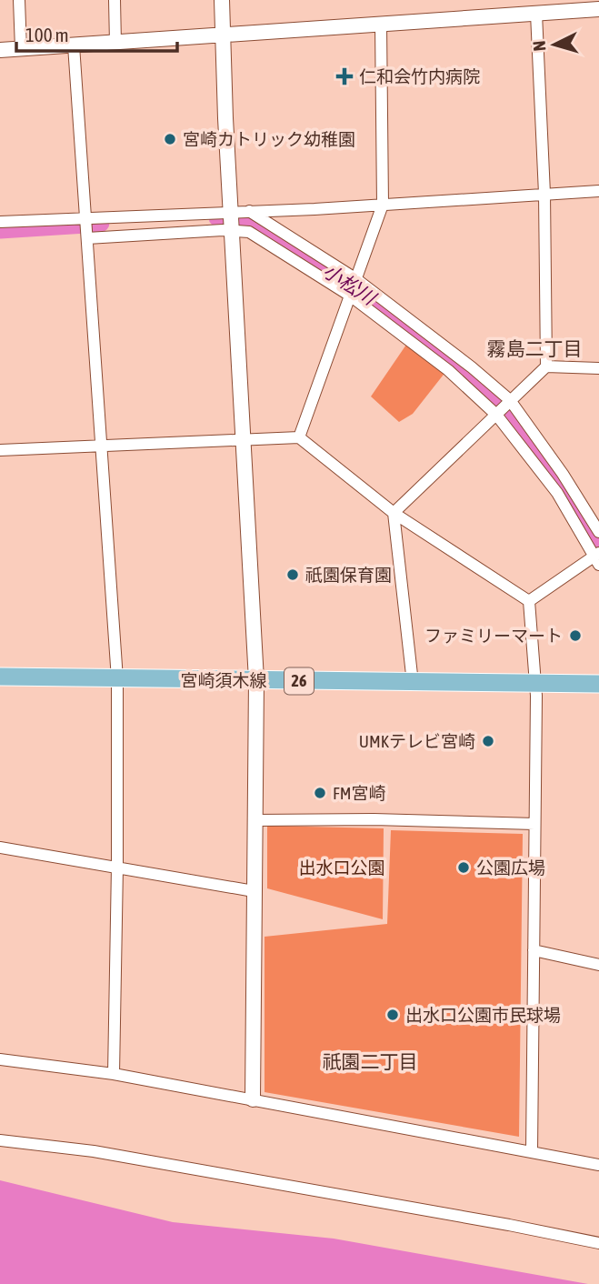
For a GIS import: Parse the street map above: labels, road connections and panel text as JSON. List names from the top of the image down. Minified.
{"streets":{"main road":["宮崎須木線","26"]},"districts":["霧島二丁目","祇園二丁目"],"water":["小松川"],"parks":["出水口公園"],"places":{"health":["仁和会竹内病院"],"other":["宮崎カトリック幼稚園","祇園保育園","ファミリーマート","UMKテレビ宮崎","FM宮崎","公園広場","出水口公園市民球場"]},"scale_bar":"100 m","north":"left"}
